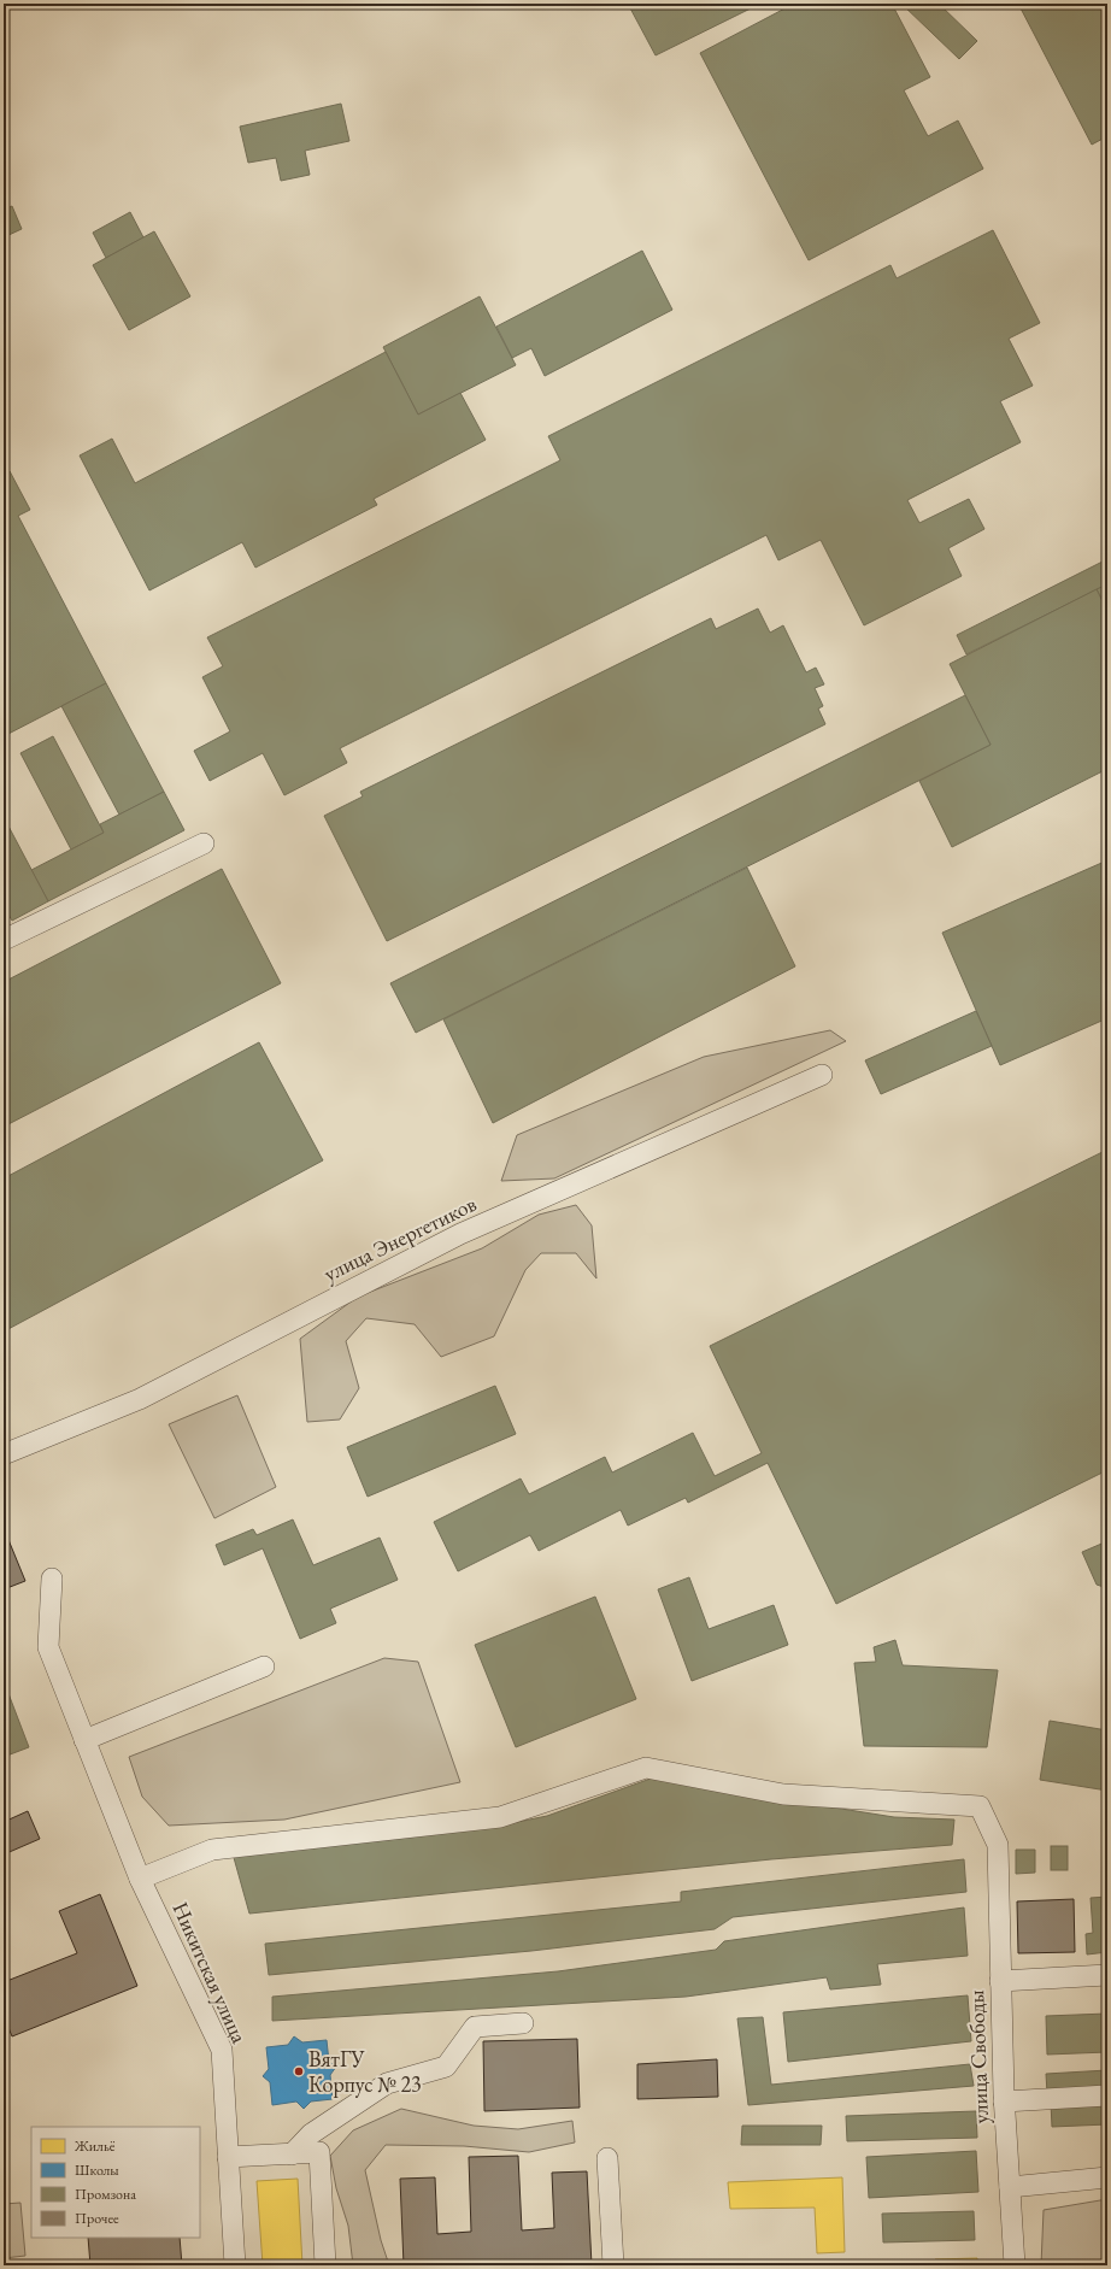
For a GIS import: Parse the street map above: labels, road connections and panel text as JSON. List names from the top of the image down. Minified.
{"streets":{"street":["улица Энергетиков","Никитская улица","улица Свободы"]},"crossings":[["Никитская улица","улица Свободы"]],"places":["ВятГУ Корпус № 23"],"legend":["Жильё","Школы","Промзона","Прочее"]}
